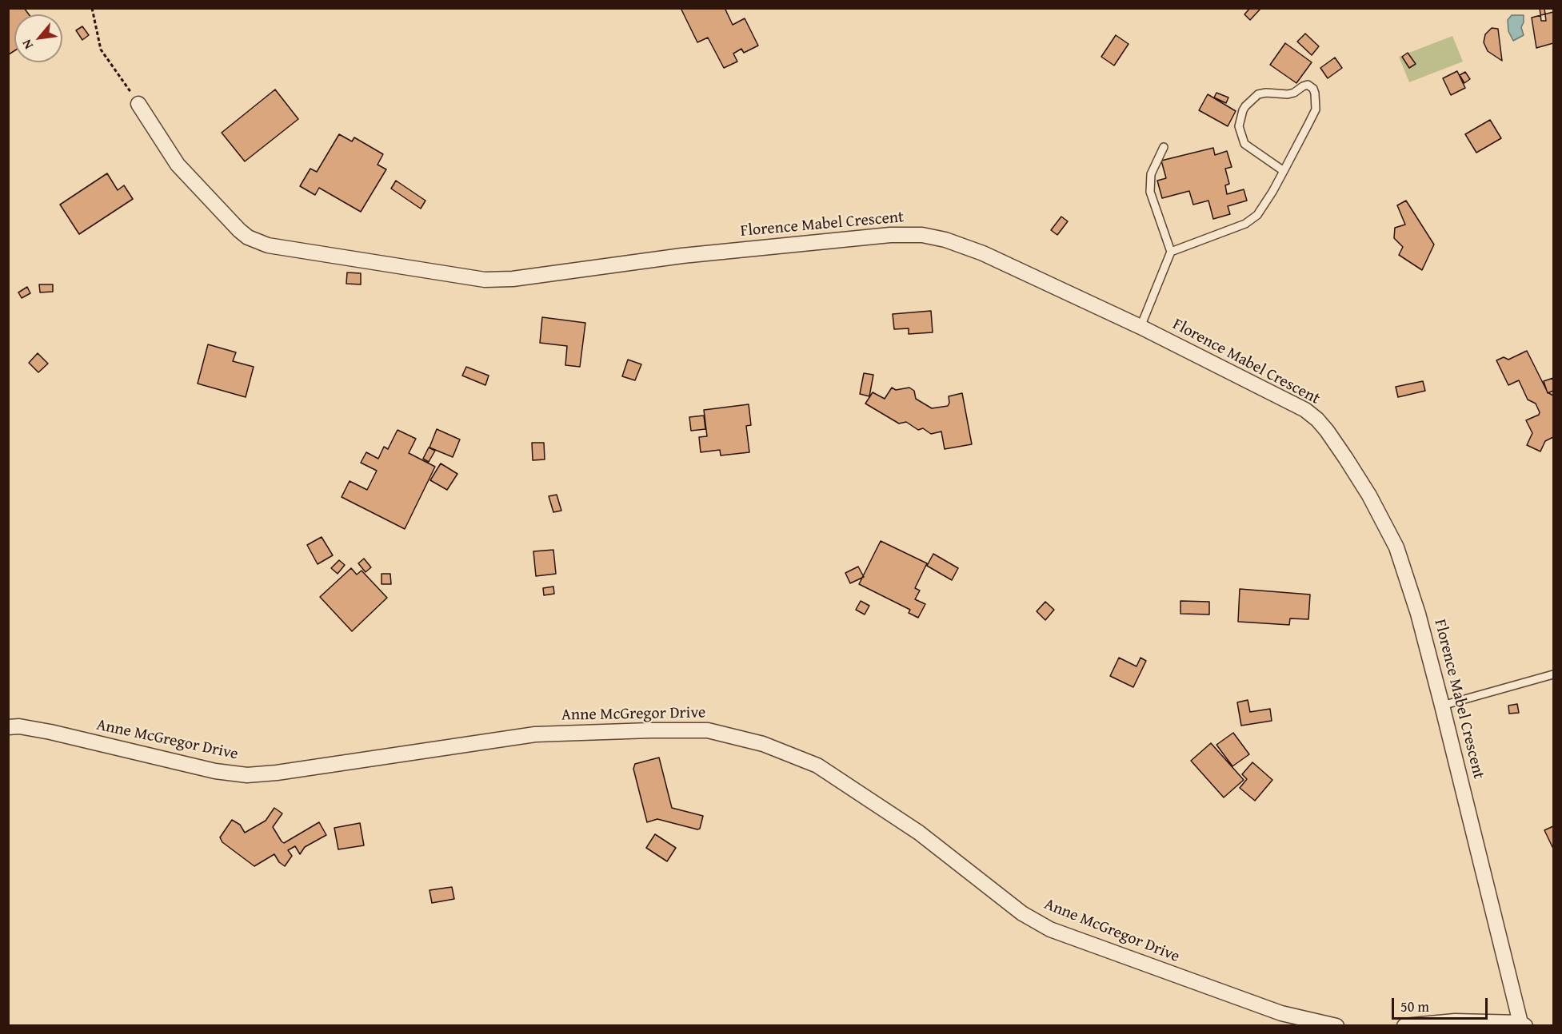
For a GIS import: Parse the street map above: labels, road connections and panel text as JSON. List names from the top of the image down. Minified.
{"streets":{"street":["Florence Mabel Crescent","Anne McGregor Drive"]},"scale_bar":"50 m","north":"bottom left"}
